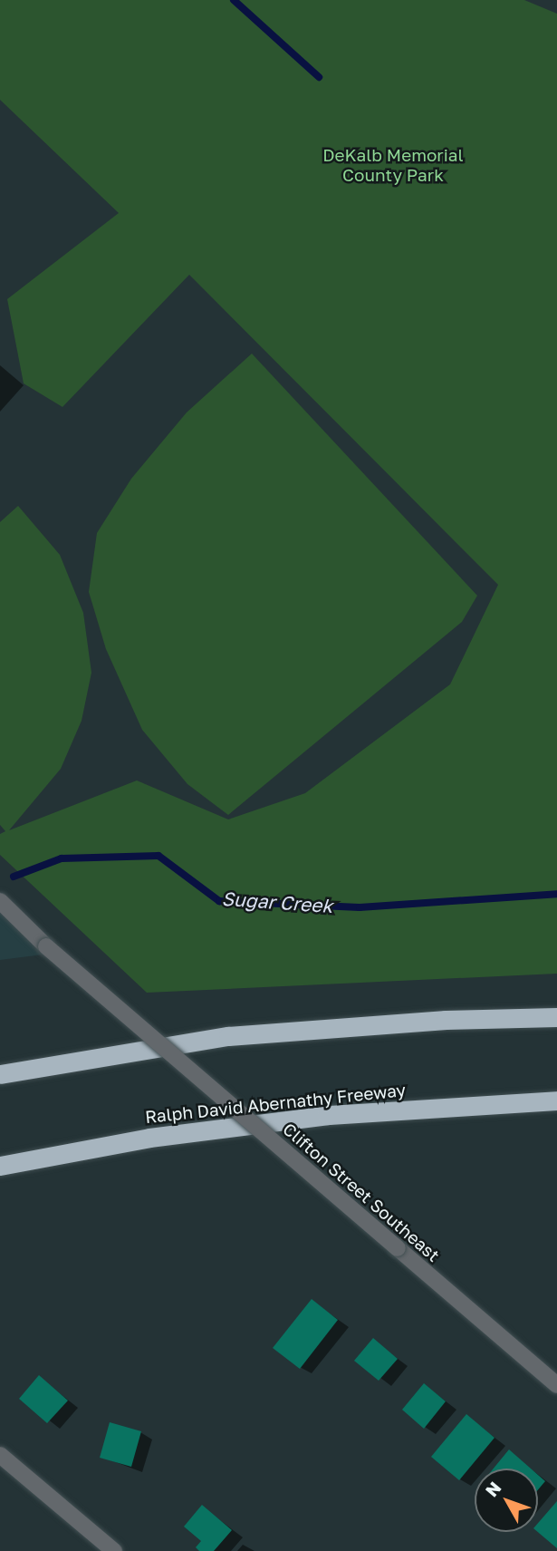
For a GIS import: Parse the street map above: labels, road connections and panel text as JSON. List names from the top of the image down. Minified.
{"streets":{"highway":["Ralph David Abernathy Freeway"],"street":["Clifton Street Southeast"]},"water":["Sugar Creek"],"parks":["DeKalb Memorial County Park"],"north":"top left"}
